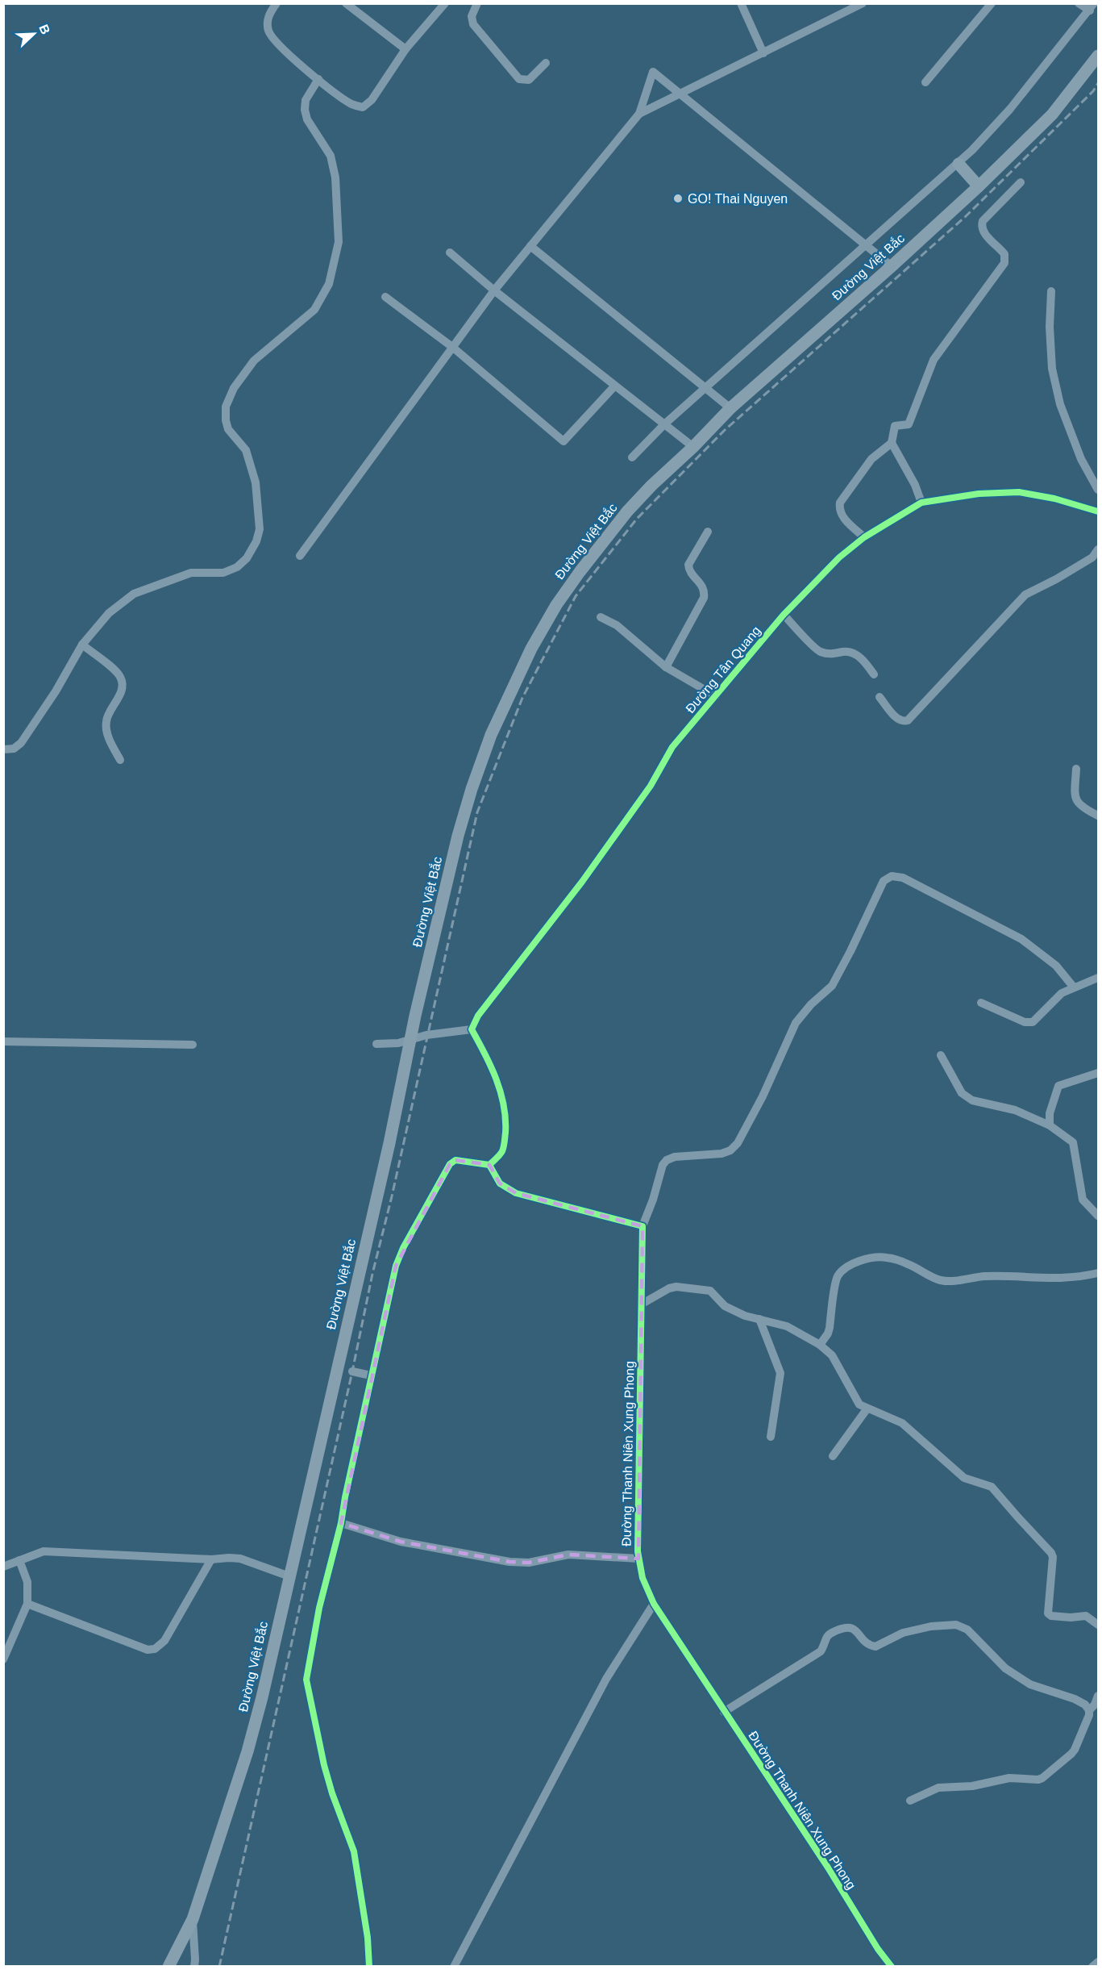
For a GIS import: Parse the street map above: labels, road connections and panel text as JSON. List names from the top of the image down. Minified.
{"streets":{"main road":["Đường Việt Bắc"],"street":["Đường Tân Quang","Đường Thanh Niên Xung Phong"]},"places":["GO! Thai Nguyen"],"north":"top right"}
